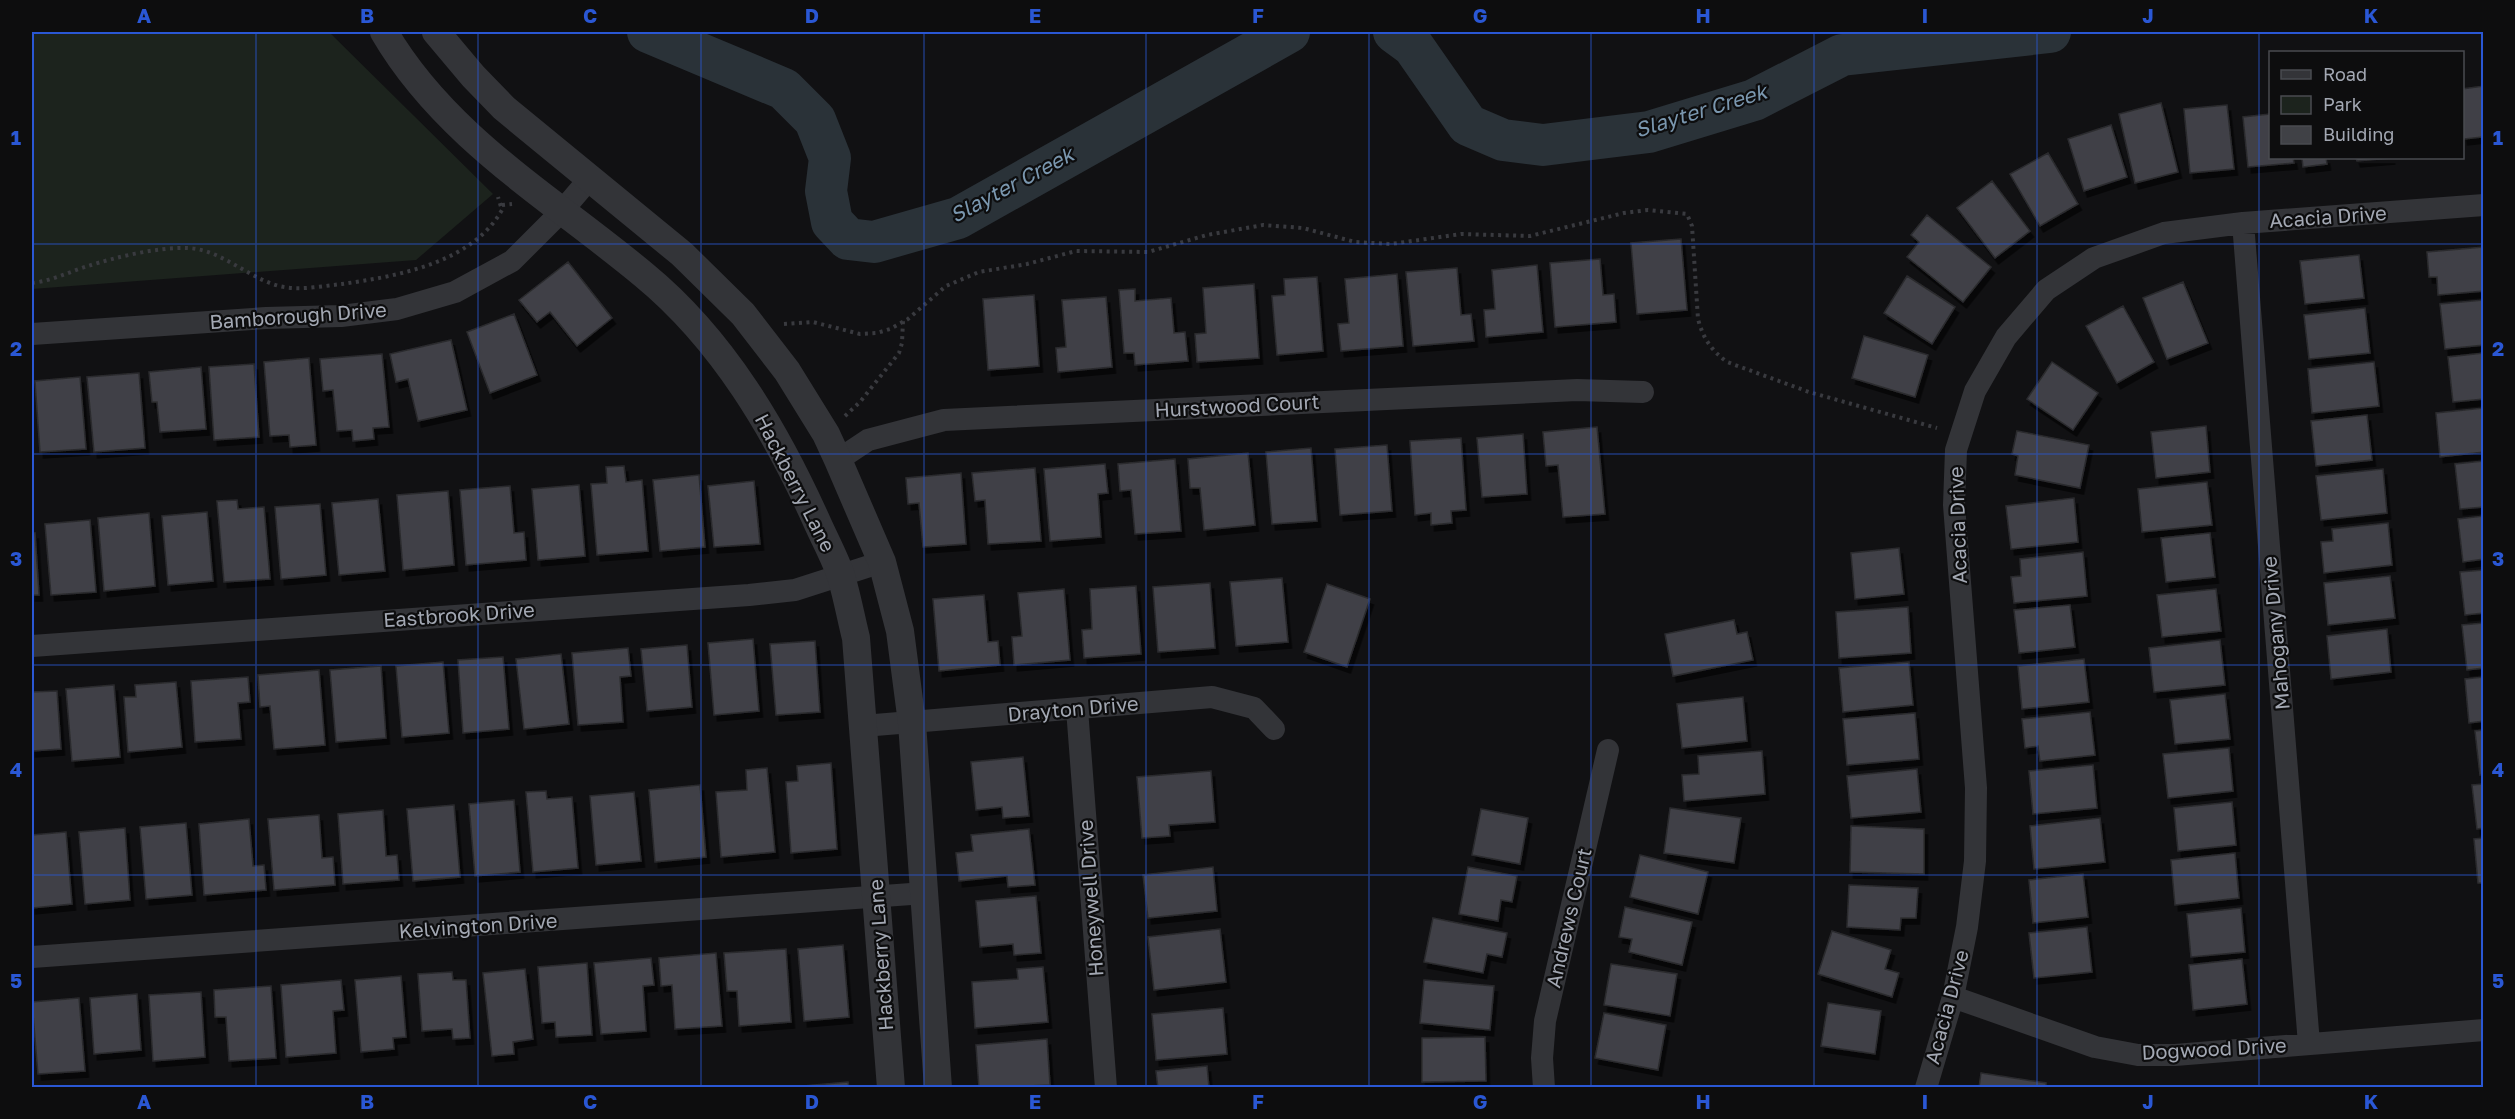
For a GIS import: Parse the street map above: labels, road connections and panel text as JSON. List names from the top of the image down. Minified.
{"streets":{"street":["Acacia Drive","Bamborough Drive","Hurstwood Court","Hackberry Lane","Eastbrook Drive","Mahogany Drive","Drayton Drive","Honeywell Drive","Andrews Court","Kelvington Drive","Dogwood Drive"]},"crossings":[["Acacia Drive","Mahogany Drive"],["Acacia Drive","Dogwood Drive"],["Bamborough Drive","Hackberry Lane"],["Hackberry Lane","Eastbrook Drive"],["Hackberry Lane","Drayton Drive"],["Hackberry Lane","Kelvington Drive"],["Mahogany Drive","Dogwood Drive"],["Drayton Drive","Honeywell Drive"]],"water":["Slayter Creek"],"legend":["Road","Park","Building"],"grid":{"columns":["A","B","C","D","E","F","G","H","I","J","K"],"rows":["1","2","3","4","5"]}}
